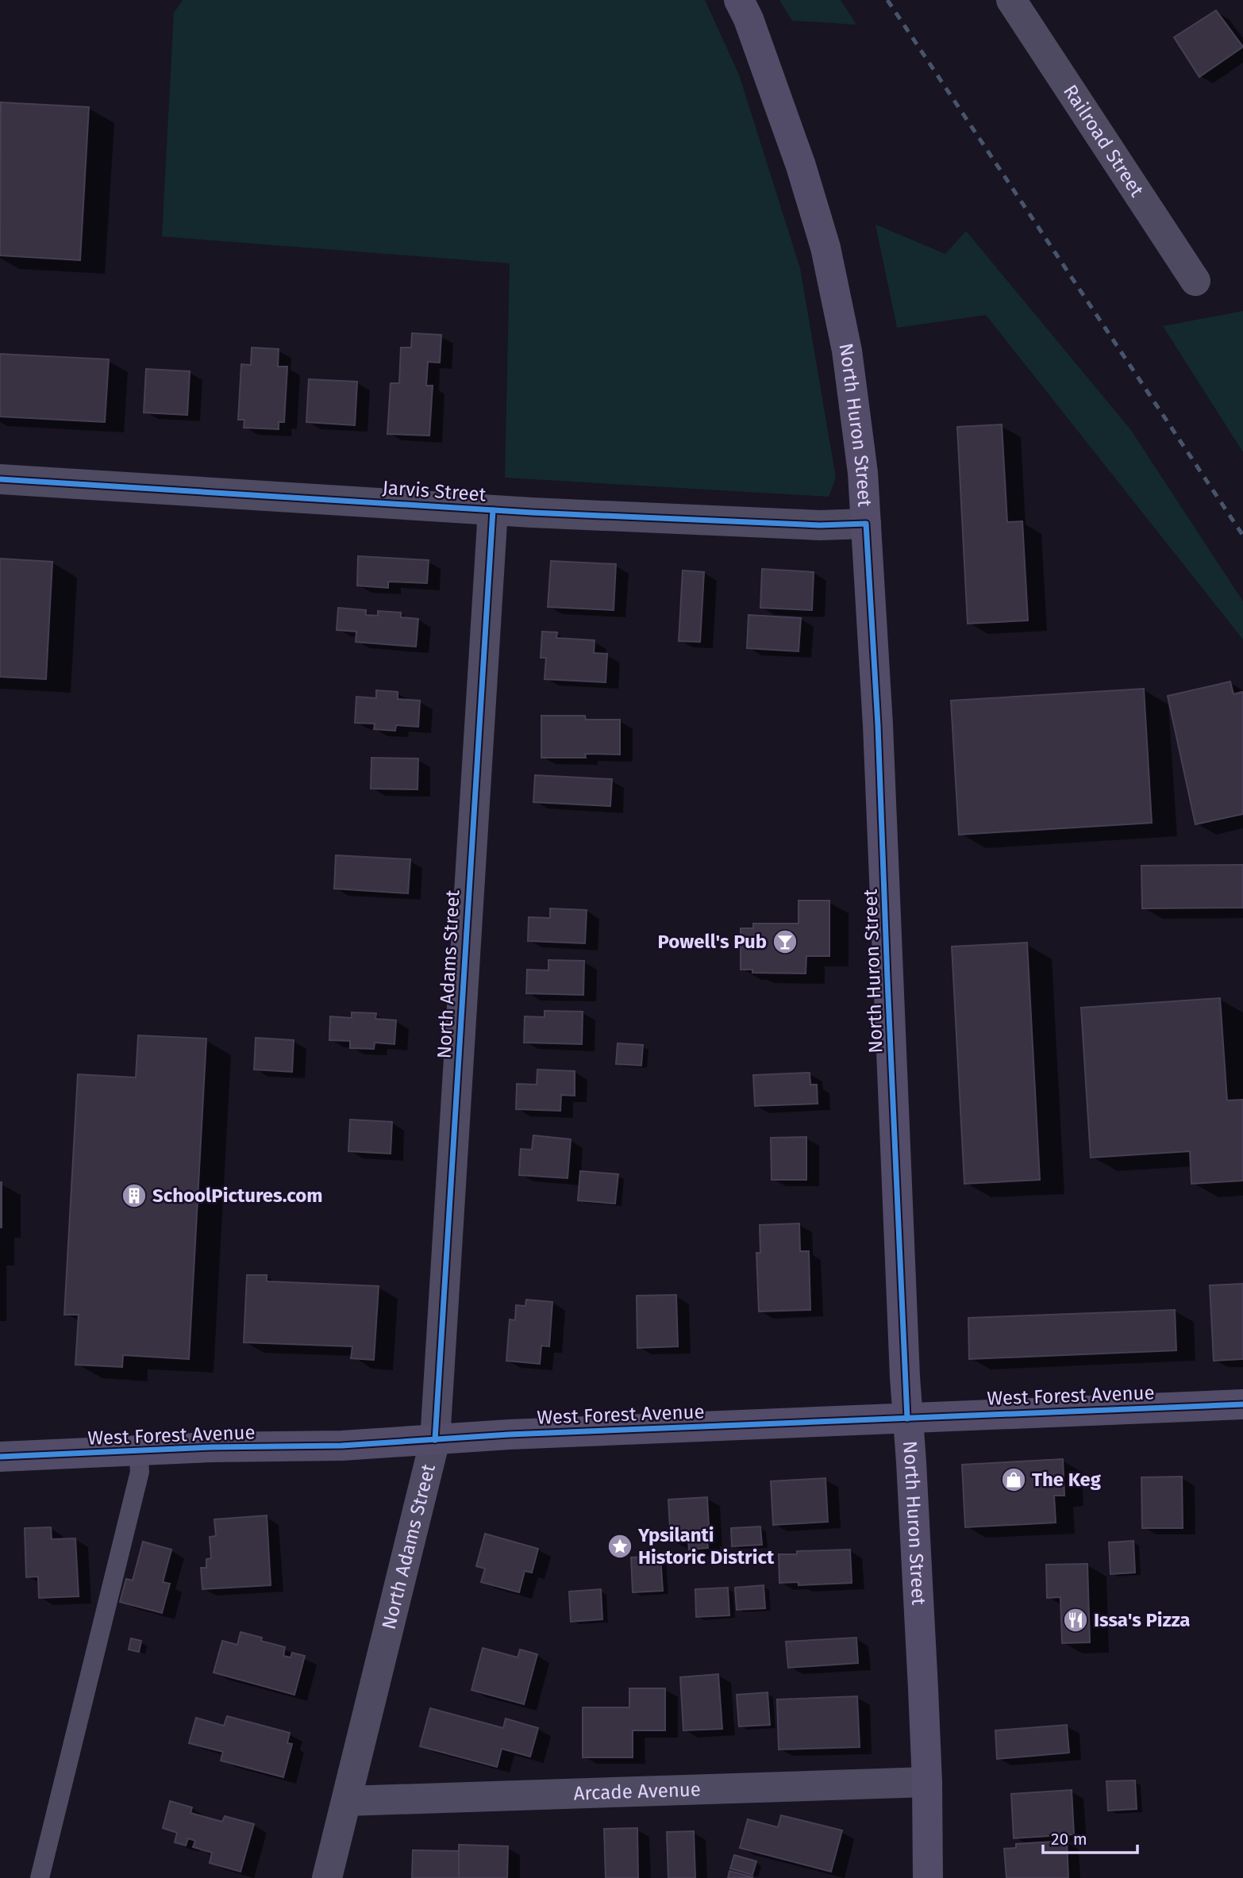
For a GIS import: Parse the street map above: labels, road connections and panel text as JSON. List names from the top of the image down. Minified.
{"streets":{"main road":["North Huron Street","West Forest Avenue"],"street":["Railroad Street","Jarvis Street","North Adams Street","Arcade Avenue"]},"crossings":[["North Huron Street","Jarvis Street"],["North Huron Street","West Forest Avenue"],["North Huron Street","Arcade Avenue"],["Jarvis Street","North Adams Street"],["North Adams Street","West Forest Avenue"],["North Adams Street","Arcade Avenue"]],"places":{"bar":["Powell's Pub"],"building":["SchoolPictures.com"],"shop":["The Keg"],"place":["Ypsilanti Historic District"],"restaurant":["Issa's Pizza"]},"scale_bar":"20 m"}
